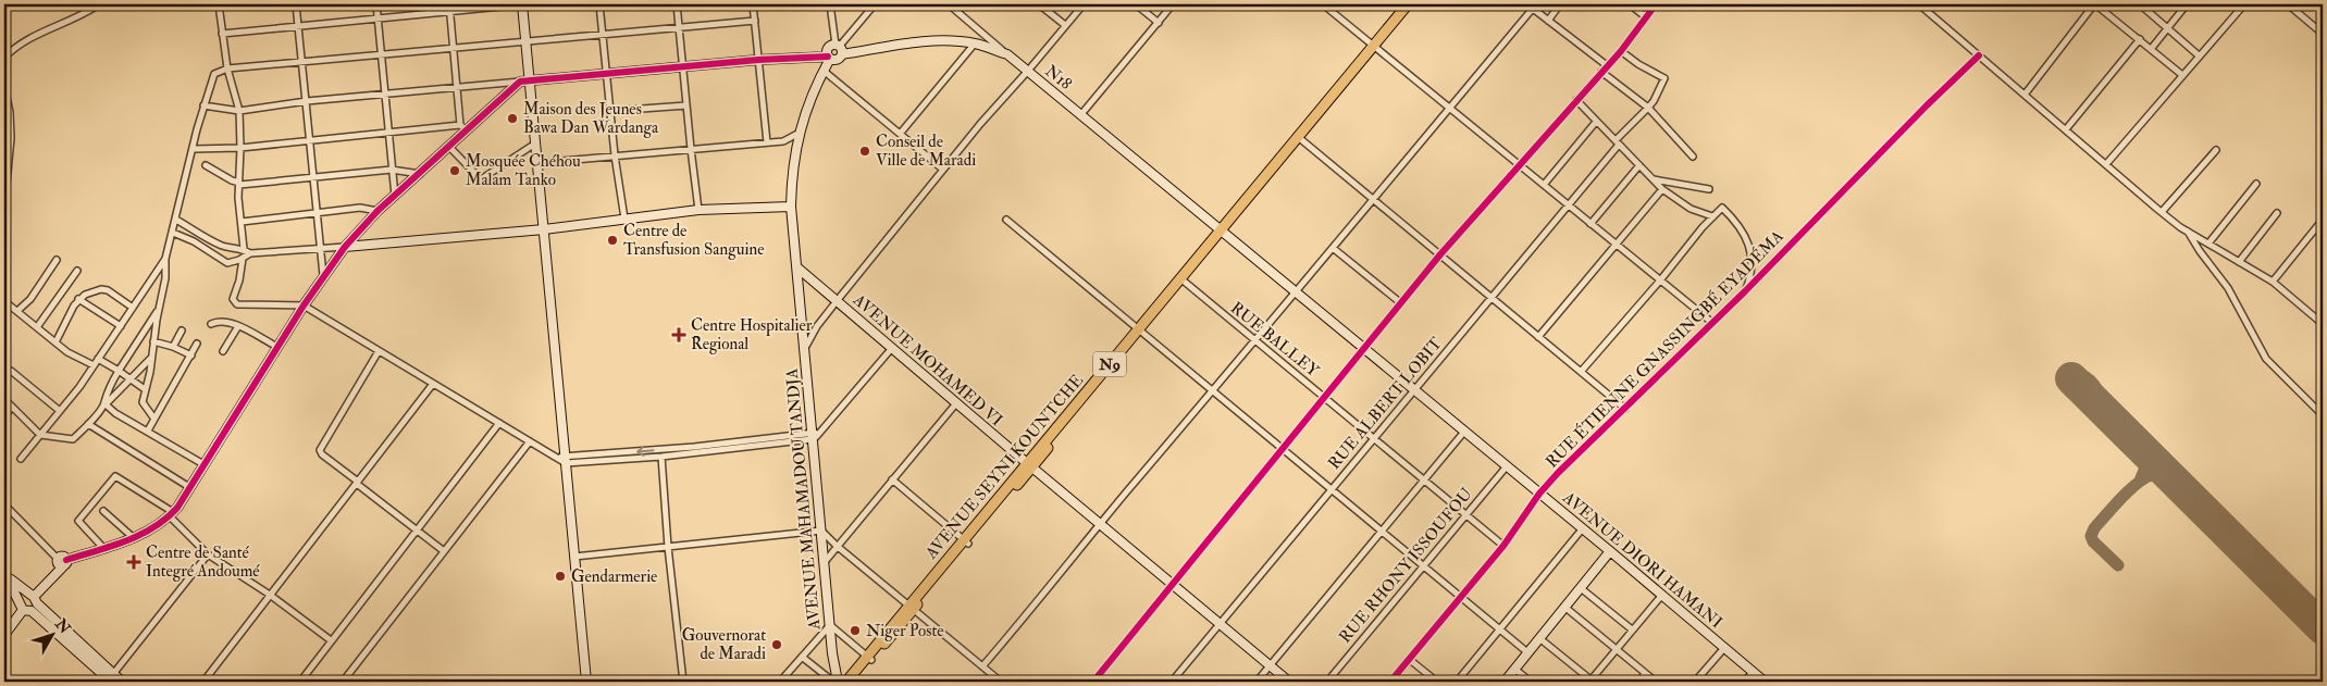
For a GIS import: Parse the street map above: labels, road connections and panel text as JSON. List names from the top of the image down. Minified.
{"streets":{"highway":["N9","AVENUE SEYNI KOUNTCHE"],"street":["N18","RUE BALLEY","RUE ÉTIENNE GNASSINGBÉ EYADÉMA","AVENUE MOHAMED VI","RUE ALBERT LOBIT","AVENUE MAHAMADOU TANDJA","AVENUE DIORI HAMANI","RUE RHONY ISSOUFOU"]},"crossings":[["N18","AVENUE SEYNI KOUNTCHE"],["N18","AVENUE MAHAMADOU TANDJA"],["N18","AVENUE DIORI HAMANI"],["RUE BALLEY","RUE ÉTIENNE GNASSINGBÉ EYADÉMA"],["RUE BALLEY","RUE ALBERT LOBIT"],["RUE BALLEY","AVENUE SEYNI KOUNTCHE"],["RUE BALLEY","RUE RHONY ISSOUFOU"],["RUE ÉTIENNE GNASSINGBÉ EYADÉMA","AVENUE DIORI HAMANI"],["AVENUE MOHAMED VI","RUE ALBERT LOBIT"],["AVENUE MOHAMED VI","AVENUE SEYNI KOUNTCHE"],["AVENUE MOHAMED VI","AVENUE MAHAMADOU TANDJA"],["N9","AVENUE SEYNI KOUNTCHE"],["N9","AVENUE MAHAMADOU TANDJA"],["RUE ALBERT LOBIT","AVENUE DIORI HAMANI"],["AVENUE SEYNI KOUNTCHE","AVENUE DIORI HAMANI"],["AVENUE DIORI HAMANI","RUE RHONY ISSOUFOU"]],"places":{"other":["Maison des Jeunes Bawa Dan Wardanga","Conseil de Ville de Maradi","Mosquée Chéhou Malam Tanko","Centre de Transfusion Sanguine","Gendarmerie","Niger Poste","Gouvernorat de Maradi"],"health":["Centre Hospitalier Regional","Centre de Santé Integré Andoumé"]},"north":"top right"}
